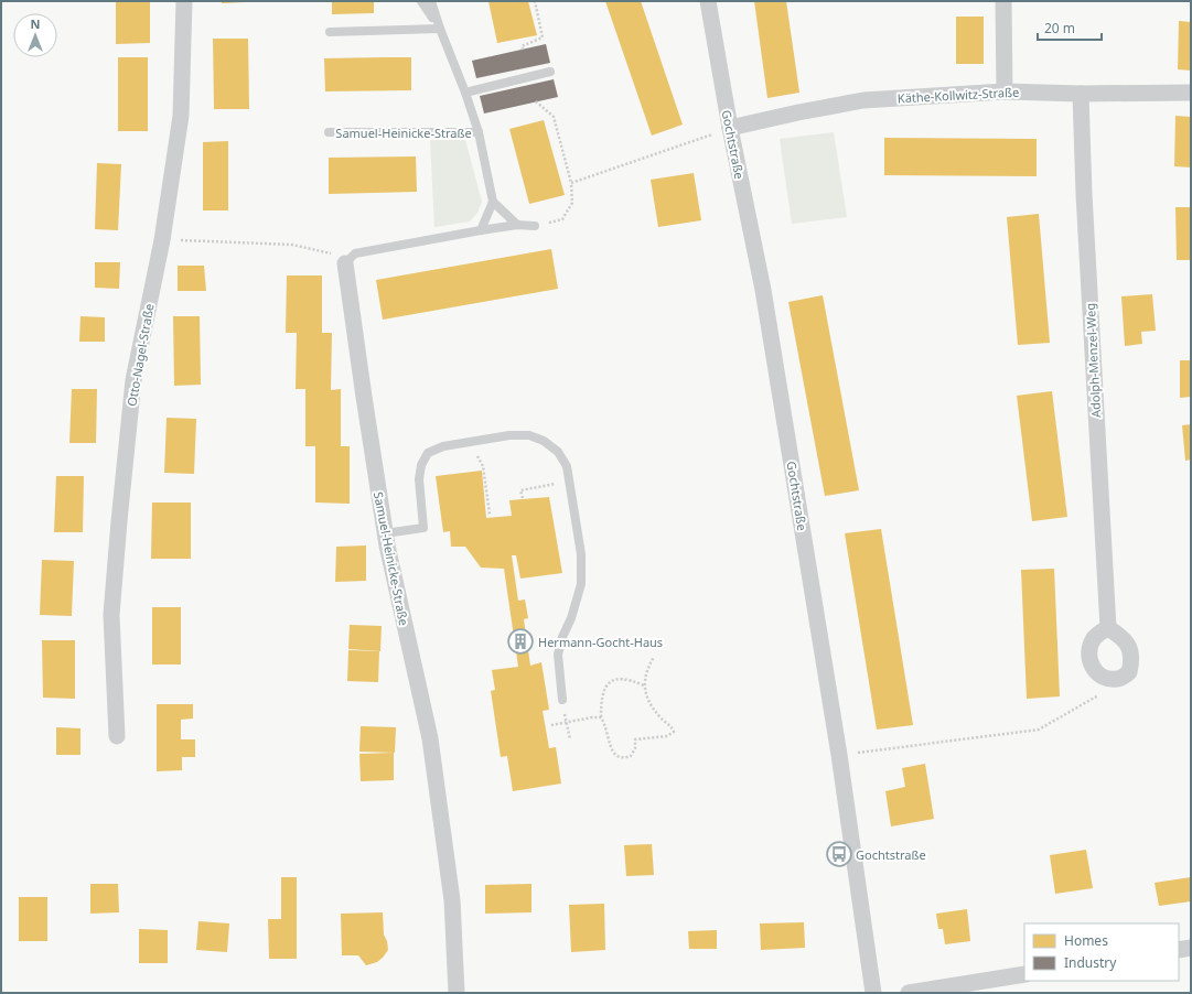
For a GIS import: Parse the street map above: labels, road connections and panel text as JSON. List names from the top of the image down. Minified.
{"streets":{"street":["Käthe-Kollwitz-Straße","Samuel-Heinicke-Straße","Gochtstraße","Otto-Nagel-Straße","Adolph-Menzel-Weg"]},"crossings":[["Käthe-Kollwitz-Straße","Gochtstraße"],["Käthe-Kollwitz-Straße","Adolph-Menzel-Weg"]],"places":{"building":["Hermann-Gocht-Haus"],"bus stop":["Gochtstraße"]},"legend":["Homes","Industry"],"scale_bar":"20 m","north":"top"}
